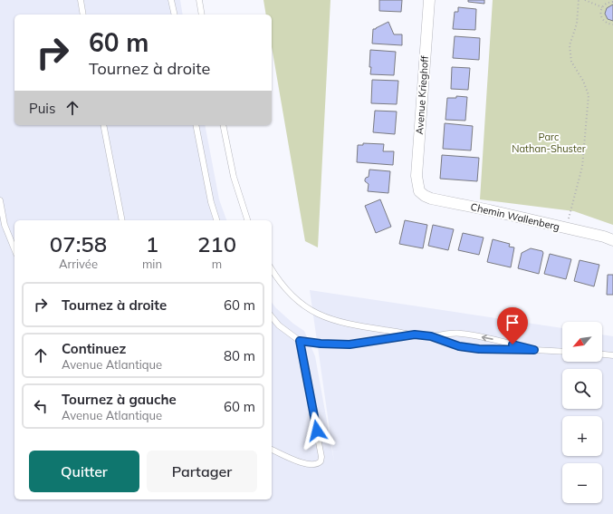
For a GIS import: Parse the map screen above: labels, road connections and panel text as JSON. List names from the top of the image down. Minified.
{"streets":{"street":["Avenue Krieghoff","Chemin Wallenberg"]},"crossings":[["Avenue Krieghoff","Chemin Wallenberg"]],"parks":["Parc Nathan-Shuster"],"north":"bottom left","page":{"turn":["60 m","Tournez à droite"],"then":"Puis","eta":["07:58","Arrivée","1","min","210","m"],"list":[{"name":"Tournez à droite","value":"60 m"},{"name":"Continuez","note":"Avenue Atlantique","value":"80 m"},{"name":"Tournez à gauche","note":"Avenue Atlantique","value":"60 m"}],"map_buttons":["+","−"],"buttons":["Quitter","Partager"]}}
